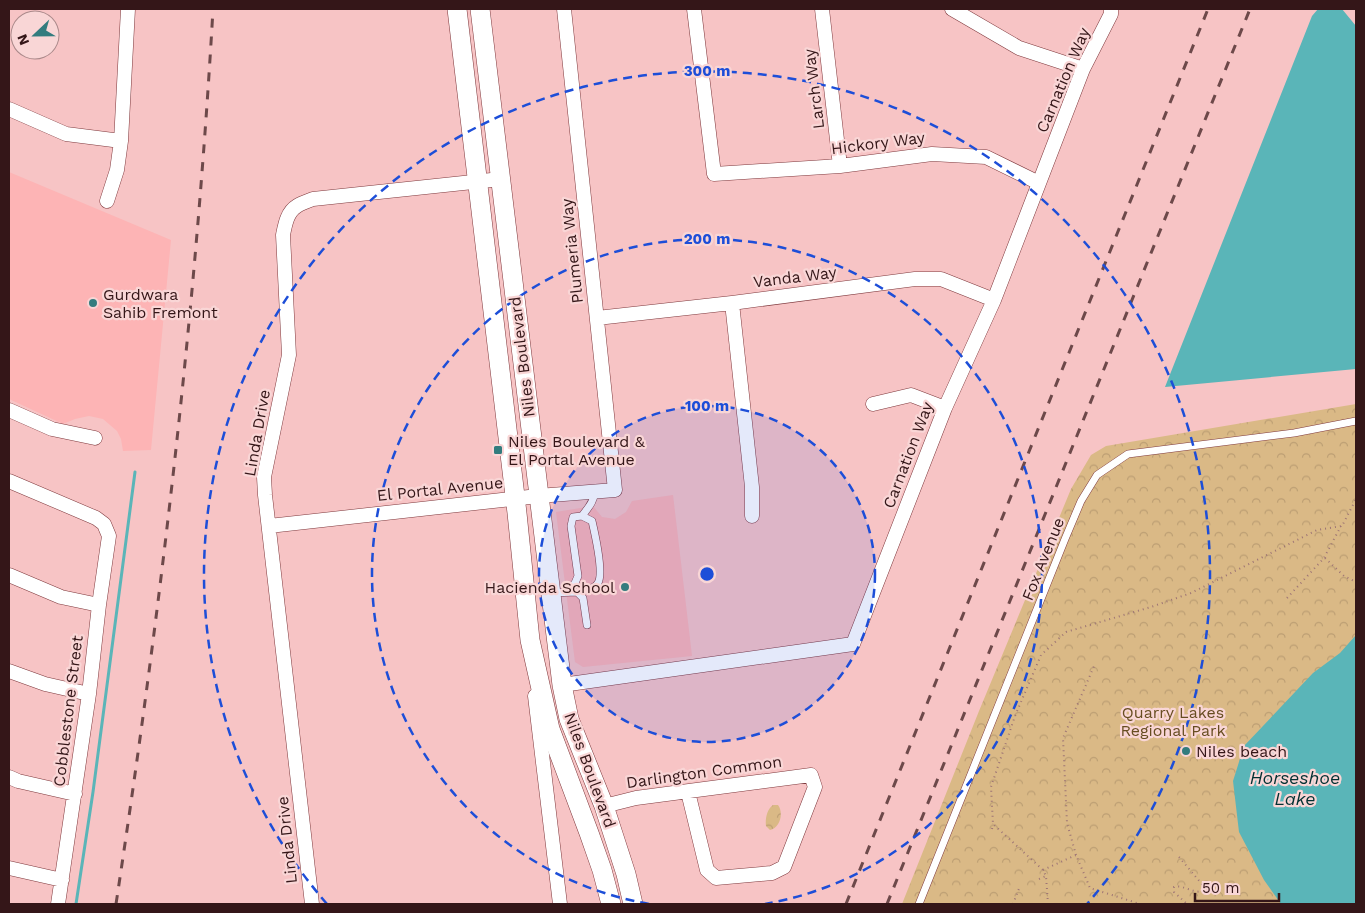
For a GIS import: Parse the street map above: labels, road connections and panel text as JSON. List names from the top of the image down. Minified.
{"streets":{"main road":["Niles Boulevard"],"street":["Carnation Way","Larch Way","Hickory Way","Plumeria Way","Vanda Way","Linda Drive","El Portal Avenue","Cobblestone Street","Darlington Common"],"lane":["Fox Avenue"]},"crossings":[["Carnation Way","Hickory Way"],["Carnation Way","Vanda Way"],["Carnation Way","Niles Boulevard"],["Larch Way","Hickory Way"],["Plumeria Way","Vanda Way"],["Plumeria Way","El Portal Avenue"],["Niles Boulevard","Linda Drive"],["Niles Boulevard","El Portal Avenue"],["Niles Boulevard","Darlington Common"],["Linda Drive","El Portal Avenue"]],"water":["Horseshoe Lake"],"parks":["Quarry Lakes Regional Park"],"places":{"other":["Gurdwara Sahib Fremont","Hacienda School","Niles beach"],"transit":["Niles Boulevard & El Portal Avenue"]},"scale_bar":"50 m","north":"left","rings":["300 m","200 m","100 m"]}
